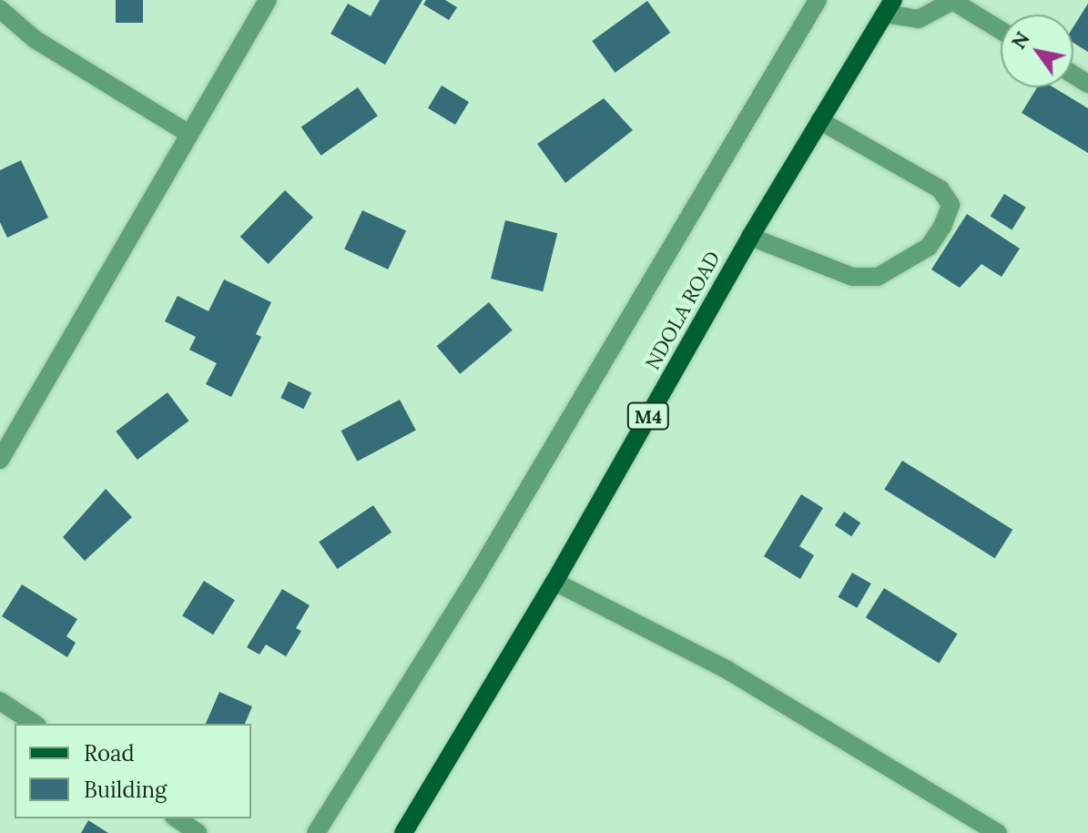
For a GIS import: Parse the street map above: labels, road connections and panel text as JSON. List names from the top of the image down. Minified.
{"streets":{"main road":["NDOLA ROAD","M4"]},"legend":["Road","Building"],"north":"top left"}
